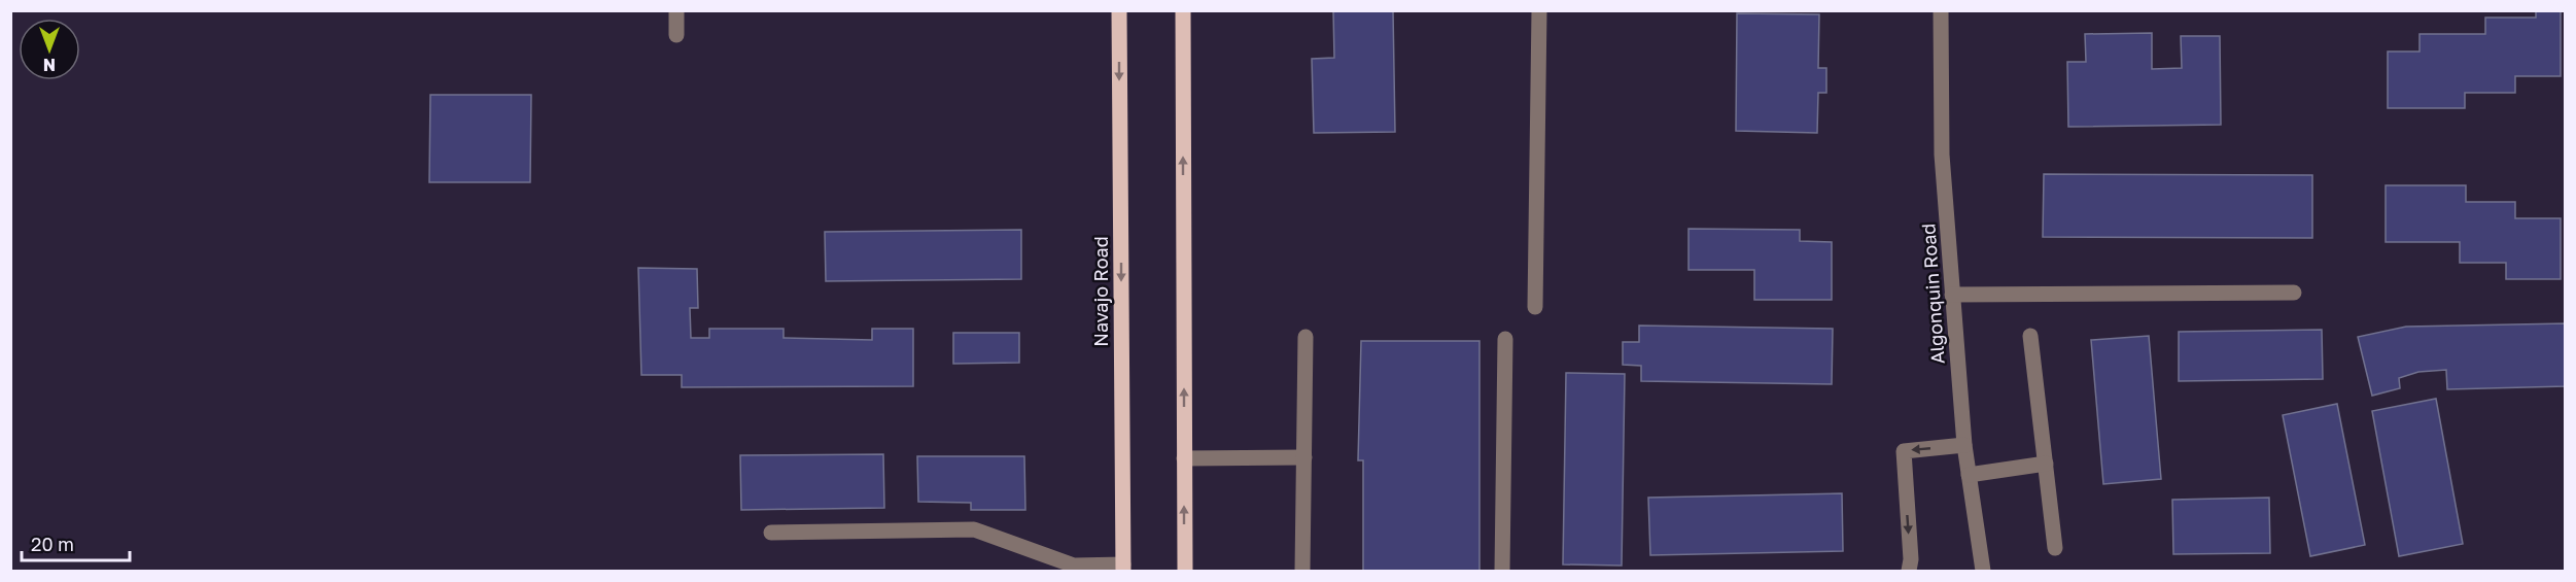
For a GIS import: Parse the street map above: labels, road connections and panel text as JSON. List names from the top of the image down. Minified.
{"streets":{"main road":["Navajo Road"],"street":["Algonquin Road"]},"scale_bar":"20 m","north":"bottom"}
